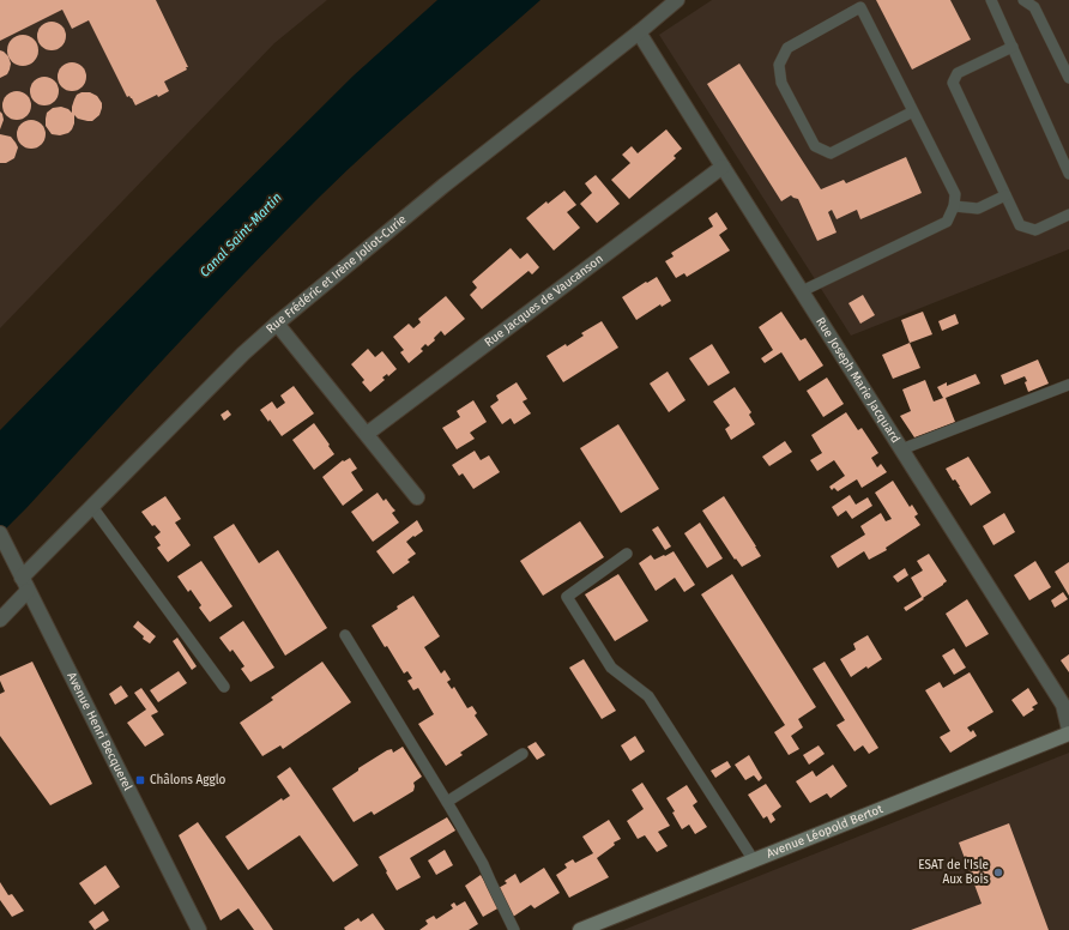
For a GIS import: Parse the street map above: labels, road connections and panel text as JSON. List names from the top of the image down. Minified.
{"streets":{"street":["Rue Frédéric et Irène Joliot-Curie","Rue Jacques de Vaucanson","Rue Joseph Marie Jacquard","Avenue Henri Becquerel","Avenue Léopold Bertot"]},"crossings":[["Rue Frédéric et Irène Joliot-Curie","Rue Joseph Marie Jacquard"],["Rue Frédéric et Irène Joliot-Curie","Avenue Henri Becquerel"],["Rue Jacques de Vaucanson","Rue Joseph Marie Jacquard"],["Rue Joseph Marie Jacquard","Avenue Léopold Bertot"]],"water":["Canal Saint-Martin"],"places":{"transit":["Châlons Agglo"],"other":["ESAT de l'Isle Aux Bois"]}}
